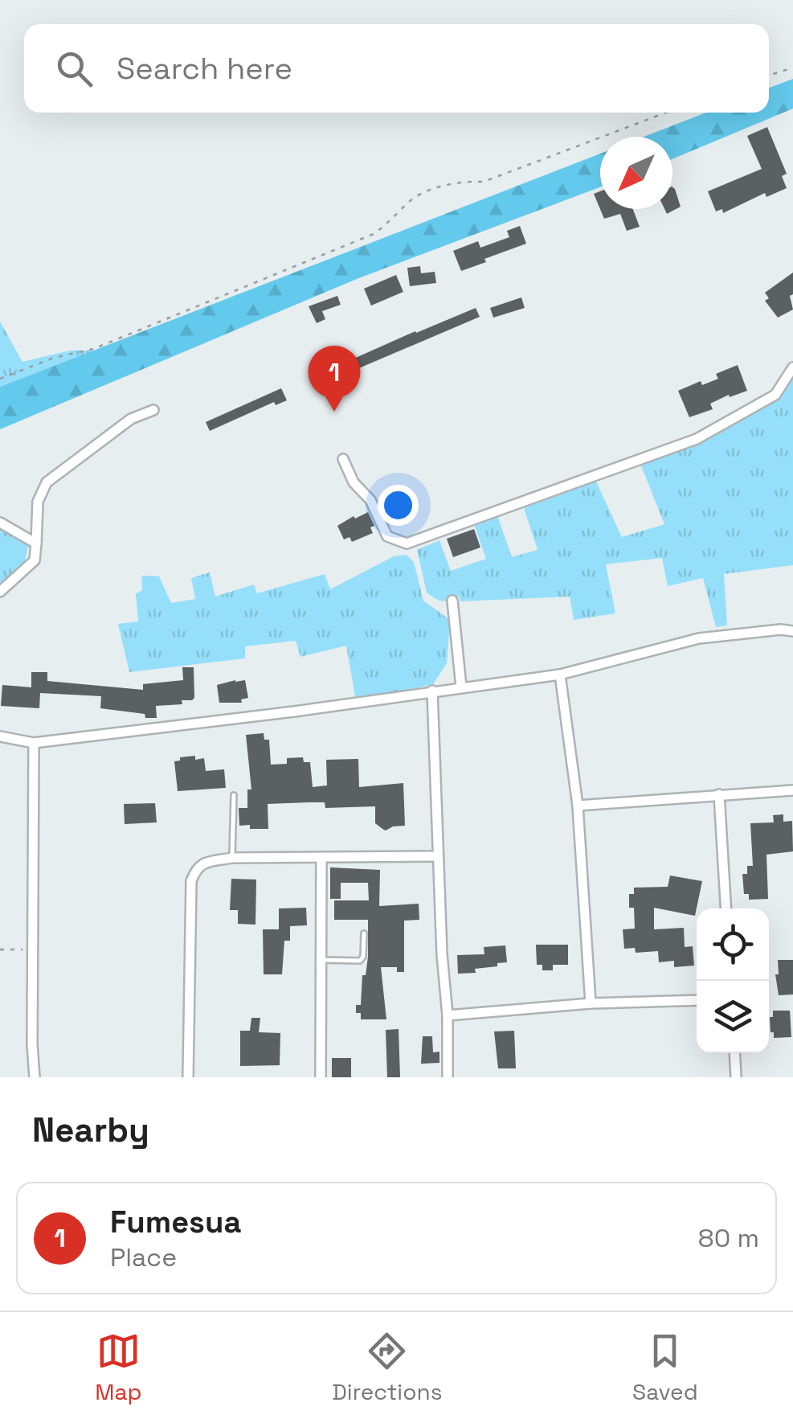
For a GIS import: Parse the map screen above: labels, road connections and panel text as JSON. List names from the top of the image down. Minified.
{"north":"bottom left","page":{"search":"Search here","pins":"1","heading":"Nearby","list":[{"mark":"1","name":"Fumesua","note":"Place","value":"80 m"}],"nav":["Map","Directions","Saved"]}}
